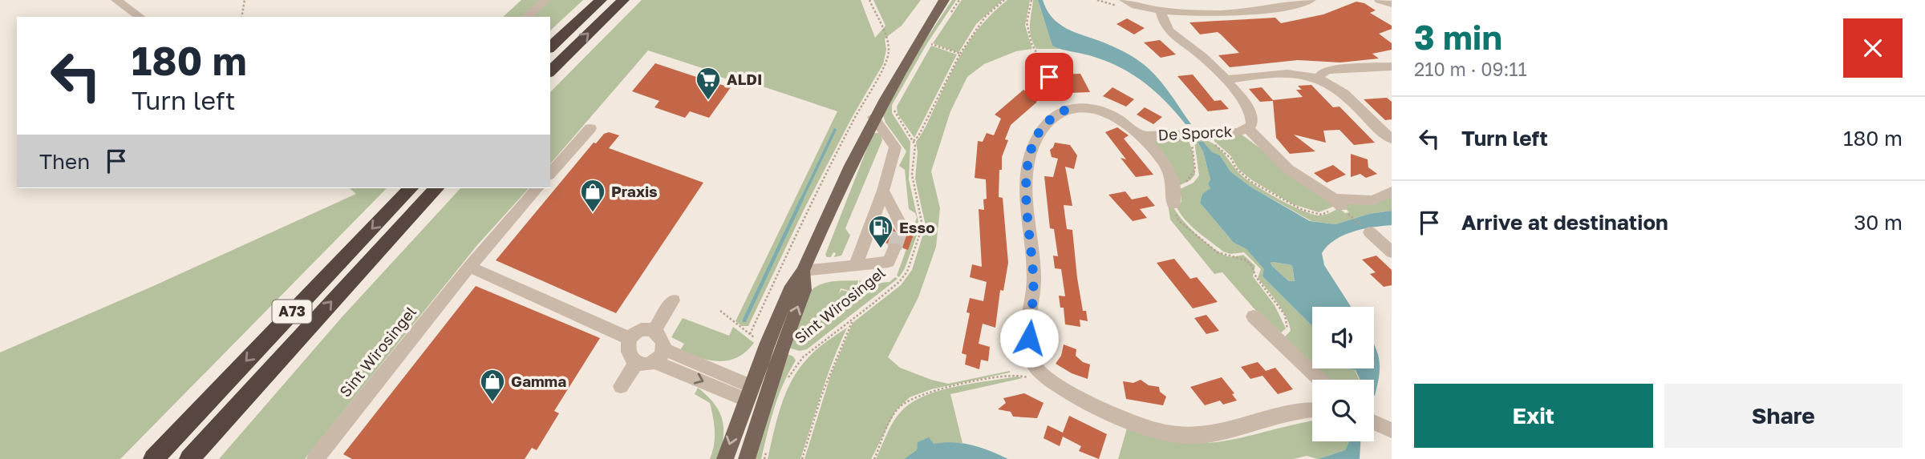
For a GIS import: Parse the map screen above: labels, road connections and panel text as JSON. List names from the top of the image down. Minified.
{"streets":{"highway":["A73"],"main road":["Sint Wirosingel"],"street":["De Sporck"]},"places":{"supermarket":["ALDI"],"shop":["Praxis","Gamma"],"fuel station":["Esso"]},"page":{"heading":["3 min","210 m · 09:11"],"turn":["180 m","Turn left"],"list":[{"name":"Turn left","value":"180 m"},{"name":"Arrive at destination","value":"30 m"}],"then":"Then","buttons":["Exit","Share"]}}
